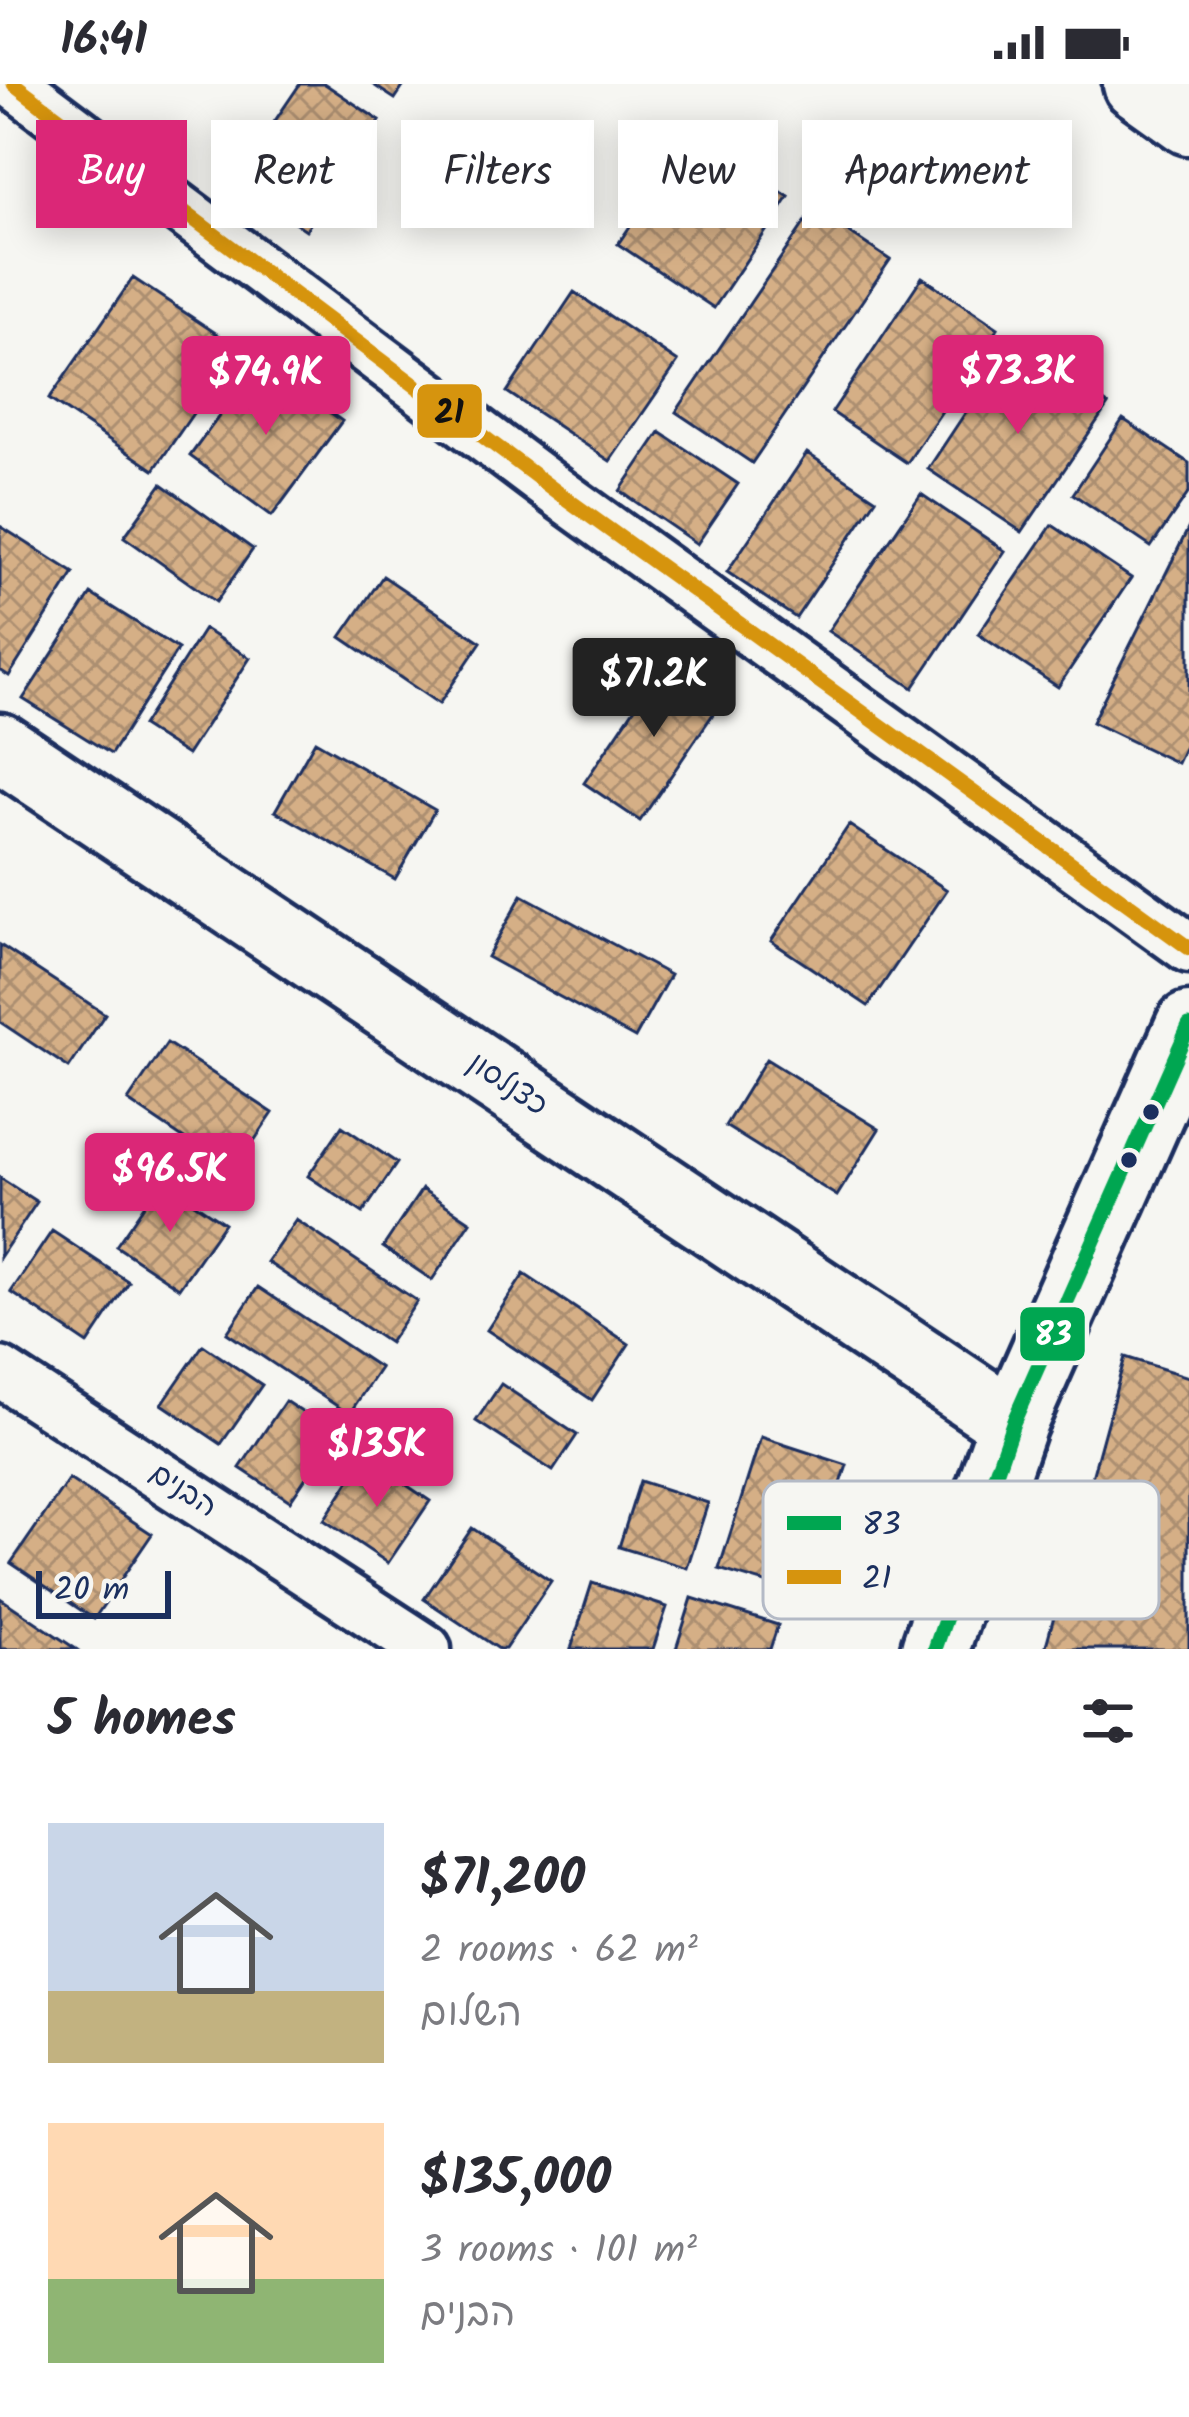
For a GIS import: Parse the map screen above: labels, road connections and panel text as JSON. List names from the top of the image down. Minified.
{"streets":{"main road":["כצנלסון"],"street":["הבנים"]},"lines":["transit line 21","transit line 83"],"legend":["83","21"],"scale_bar":"20 m","page":{"status":"16:41","chip":["Buy","Rent","Filters","New","Apartment"],"price":["$73.3K","$74.9K","$71.2K","$96.5K","$135K"],"scale":"20 m","heading":"5 homes","list":[{"name":"$71,200","note":"2 rooms · 62 m² · השלום"},{"name":"$135,000","note":"3 rooms · 101 m² · הבנים"}]}}
